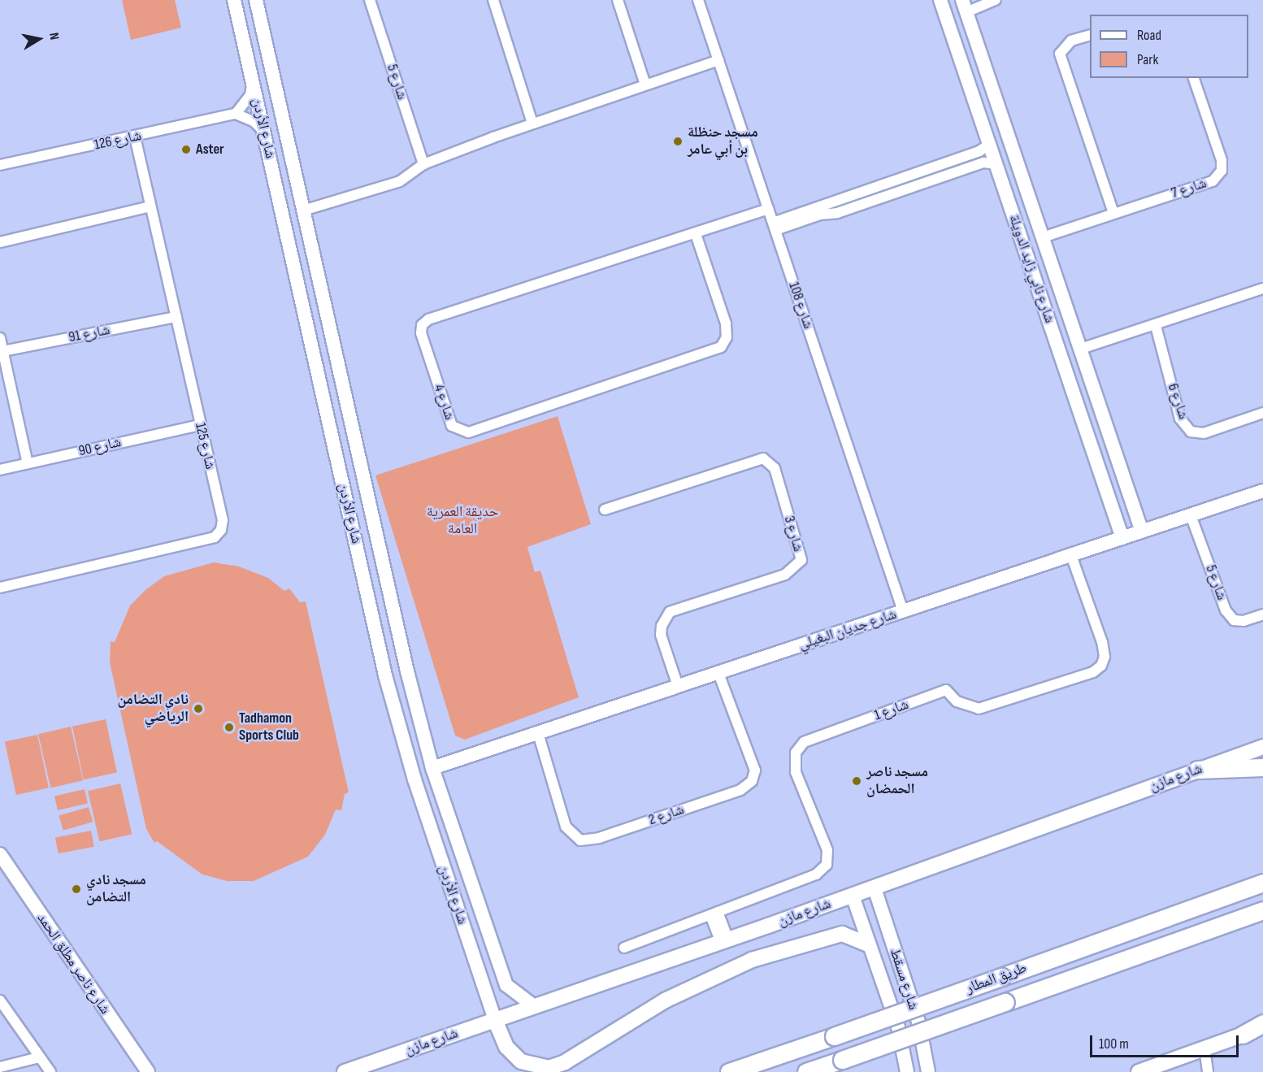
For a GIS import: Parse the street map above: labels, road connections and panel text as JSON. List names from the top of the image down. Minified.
{"streets":{"highway":["طريق المطار"],"main road":["شارع مازن"],"street":["شارع 5","شارع الأردن","شارع 126","شارع 7","شارع نابي زايد الدويلة","شارع 108","شارع 91","شارع 6","شارع 4","شارع 125","شارع 90","شارع 3","شارع جديان البغيلي","شارع 1","شارع 2","شارع ناصر مطلق الحمد","شارع مسقط"]},"crossings":[["شارع 5","شارع جديان البغيلي"],["شارع الأردن","شارع جديان البغيلي"],["شارع الأردن","شارع مازن"],["شارع 126","شارع 125"],["شارع 7","شارع نابي زايد الدويلة"],["شارع نابي زايد الدويلة","شارع جديان البغيلي"],["شارع 108","شارع 4"],["شارع 108","شارع جديان البغيلي"],["شارع 91","شارع 125"],["شارع 125","شارع 90"],["شارع 3","شارع جديان البغيلي"],["شارع جديان البغيلي","شارع 1"],["شارع جديان البغيلي","شارع 2"],["شارع مازن","شارع مسقط"]],"parks":["حديقة العمرية العامة"],"places":["مسجد حنظلة بن أبي عامر","Aster","نادي التضامن الرياضي","Tadhamon Sports Club","مسجد ناصر الحمضان","مسجد نادي التضامن"],"legend":["Road","Park"],"scale_bar":"100 m","north":"right"}
